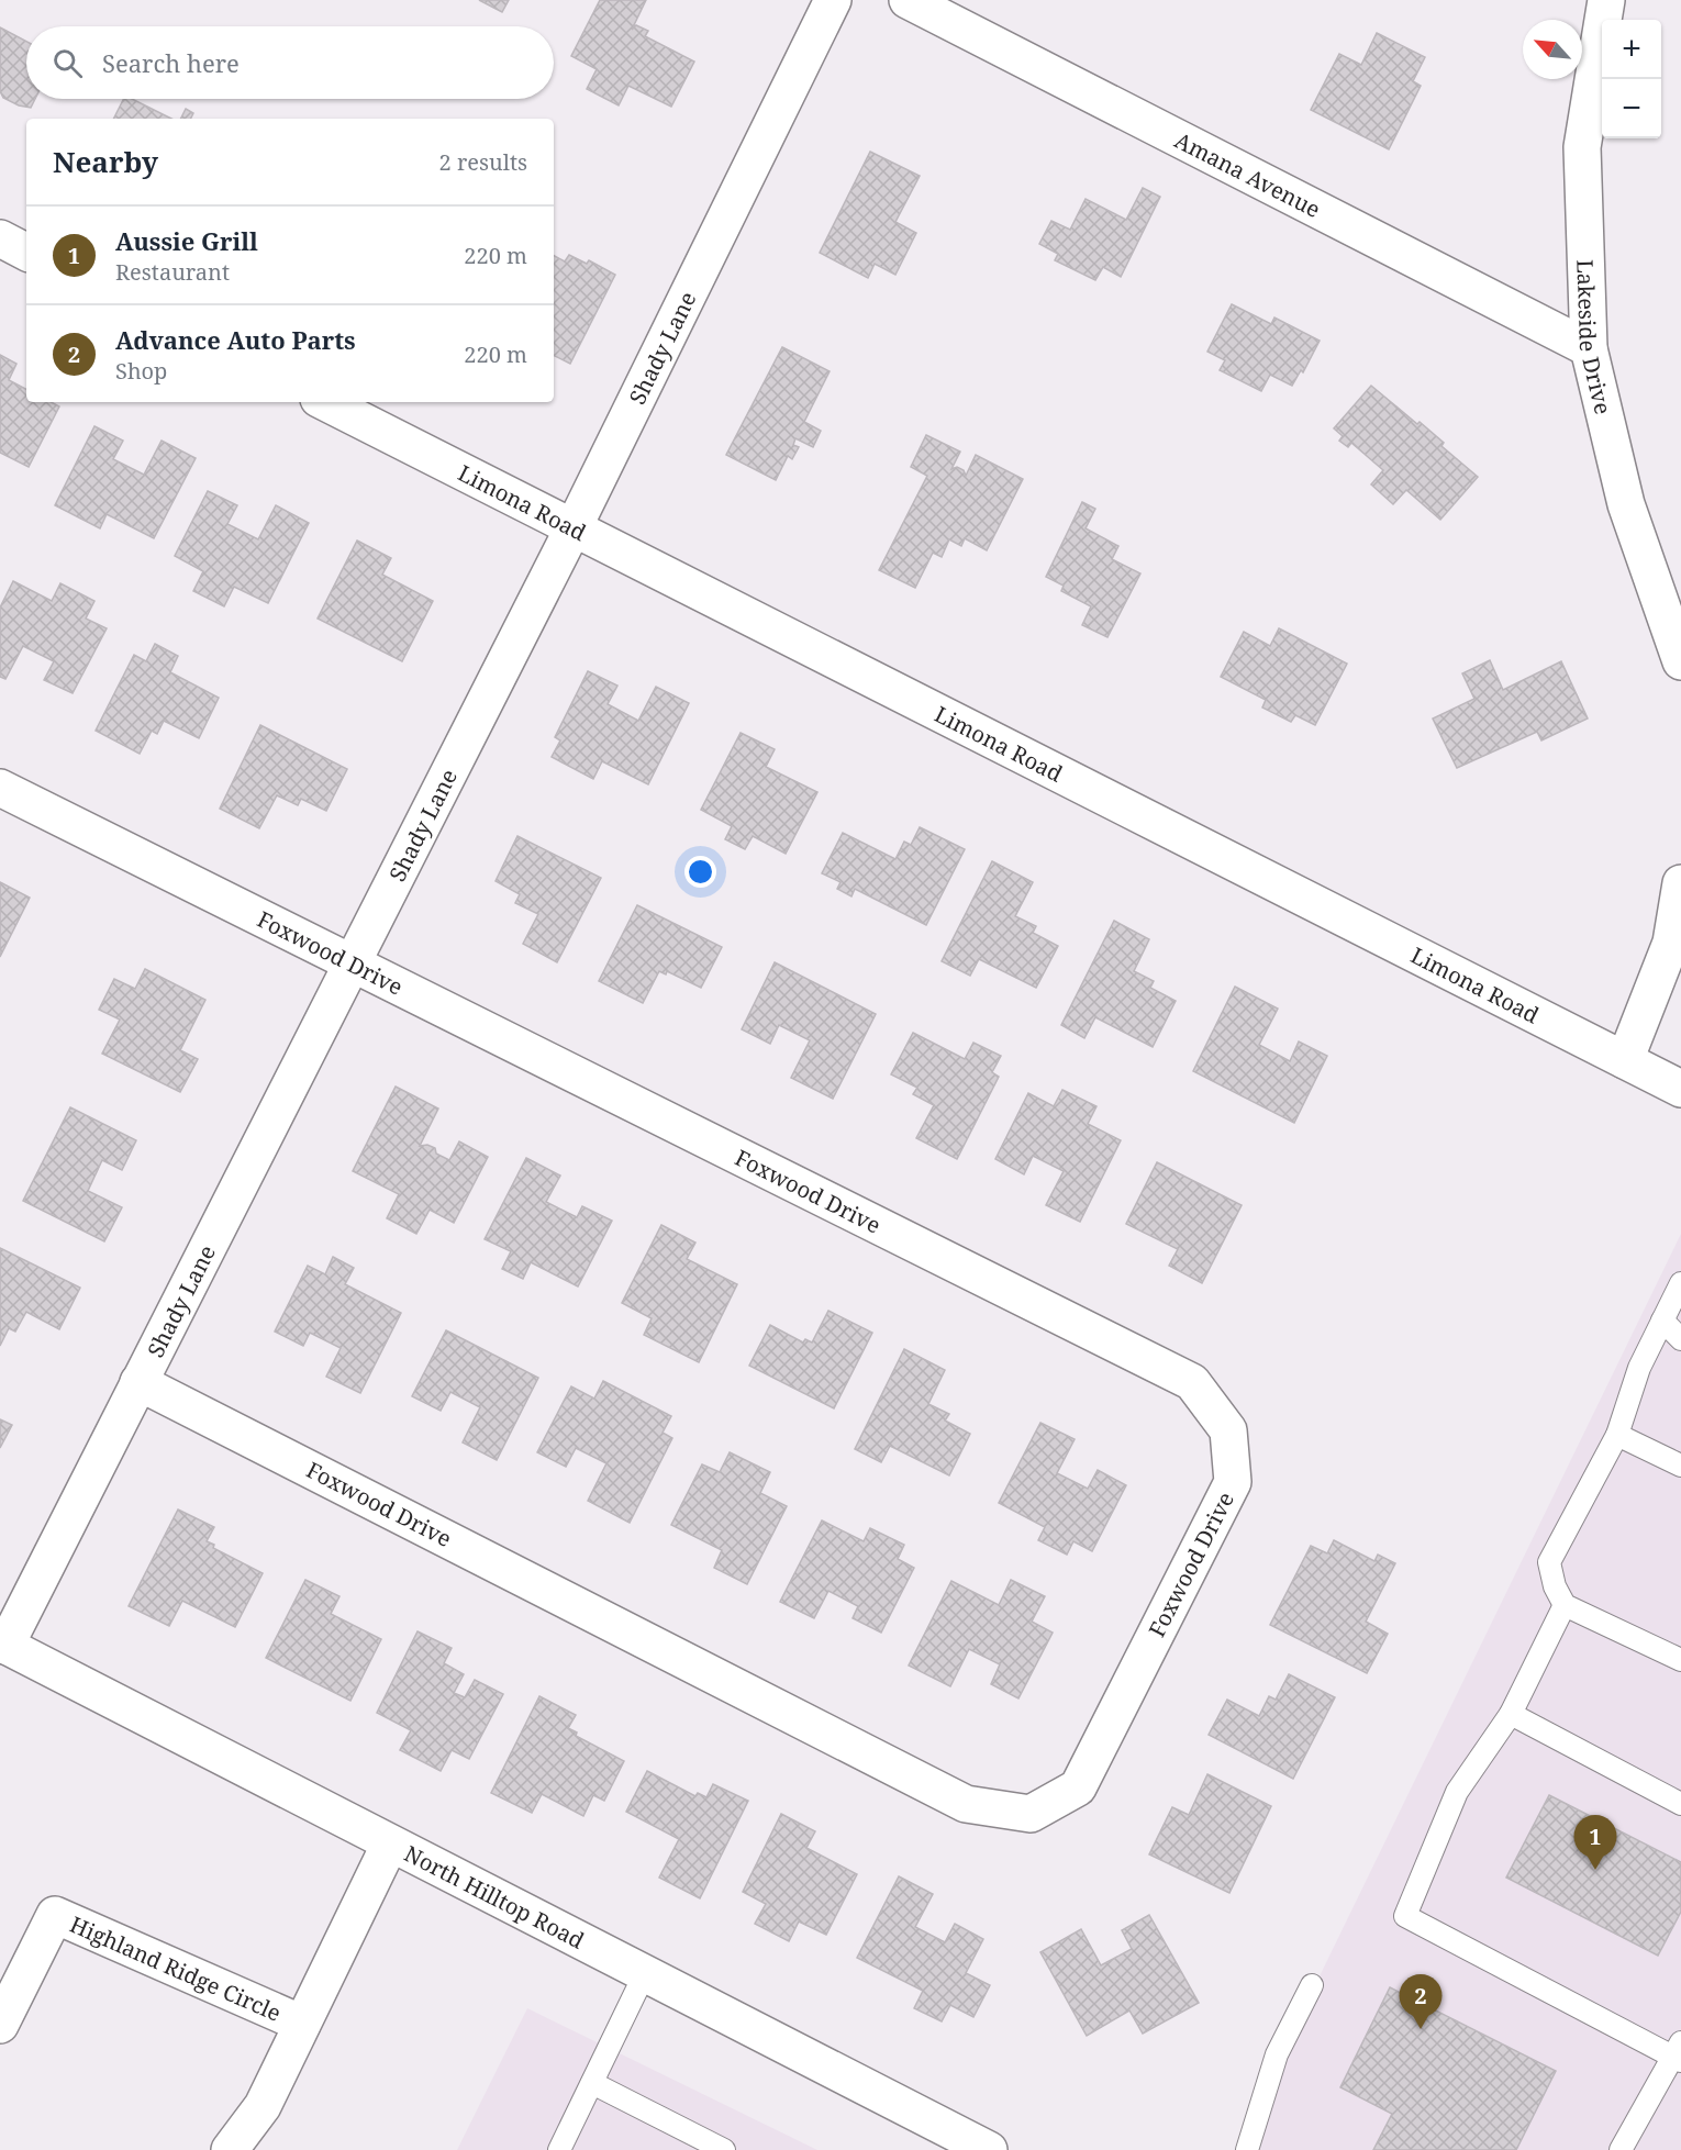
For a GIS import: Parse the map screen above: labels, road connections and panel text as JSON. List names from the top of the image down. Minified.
{"streets":{"street":["Amana Avenue","Lakeside Drive","Shady Lane","Limona Road","Foxwood Drive","North Hilltop Road","Highland Ridge Circle"]},"crossings":[["Amana Avenue","Lakeside Drive"],["Shady Lane","Limona Road"],["Shady Lane","Foxwood Drive"],["Shady Lane","North Hilltop Road"],["North Hilltop Road","Highland Ridge Circle"]],"north":"top left","page":{"map_buttons":["+","−"],"search":"Search here","heading":["Nearby","2 results"],"list":[{"mark":"1","name":"Aussie Grill","note":"Restaurant","value":"220 m"},{"mark":"2","name":"Advance Auto Parts","note":"Shop","value":"220 m"}],"pins":["1","2"]}}
